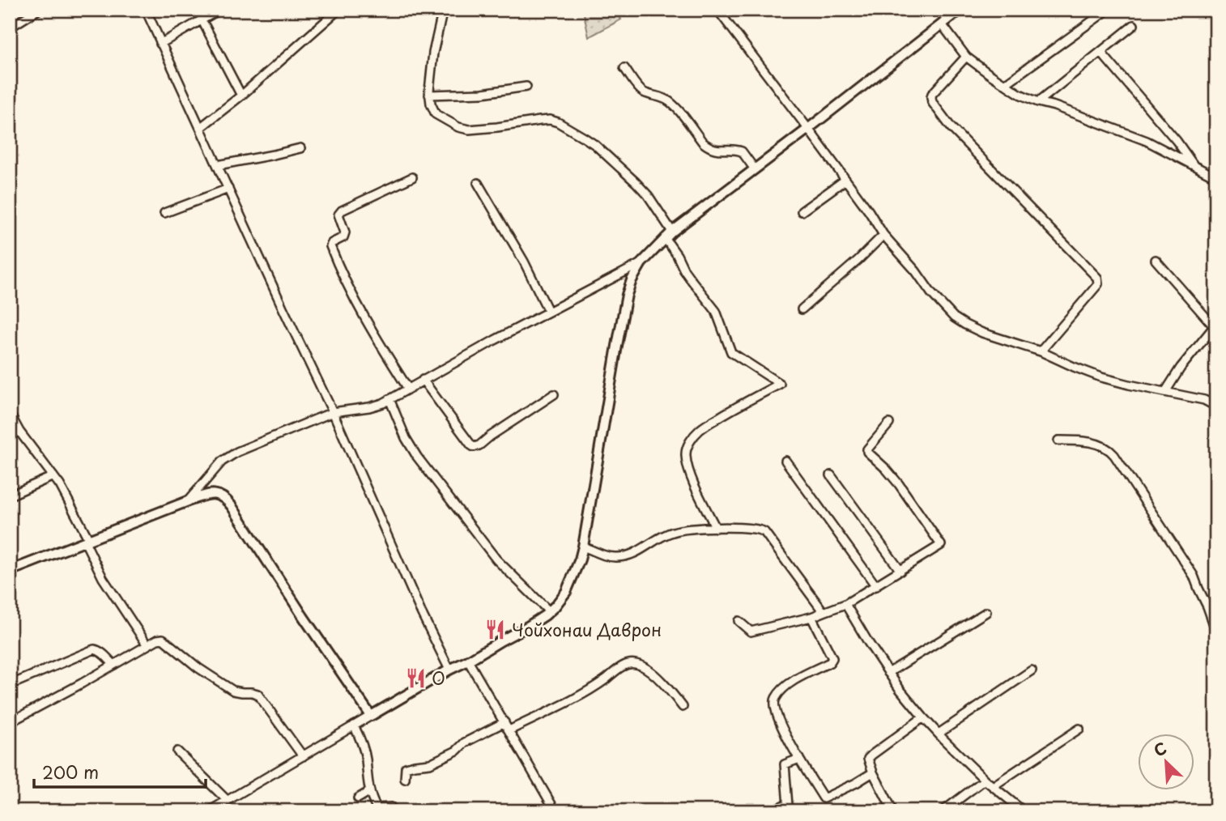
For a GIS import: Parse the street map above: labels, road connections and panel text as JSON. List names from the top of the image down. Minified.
{"places":{"restaurant":["Чойхонаи Даврон","O"]},"scale_bar":"200 m","north":"top left"}
